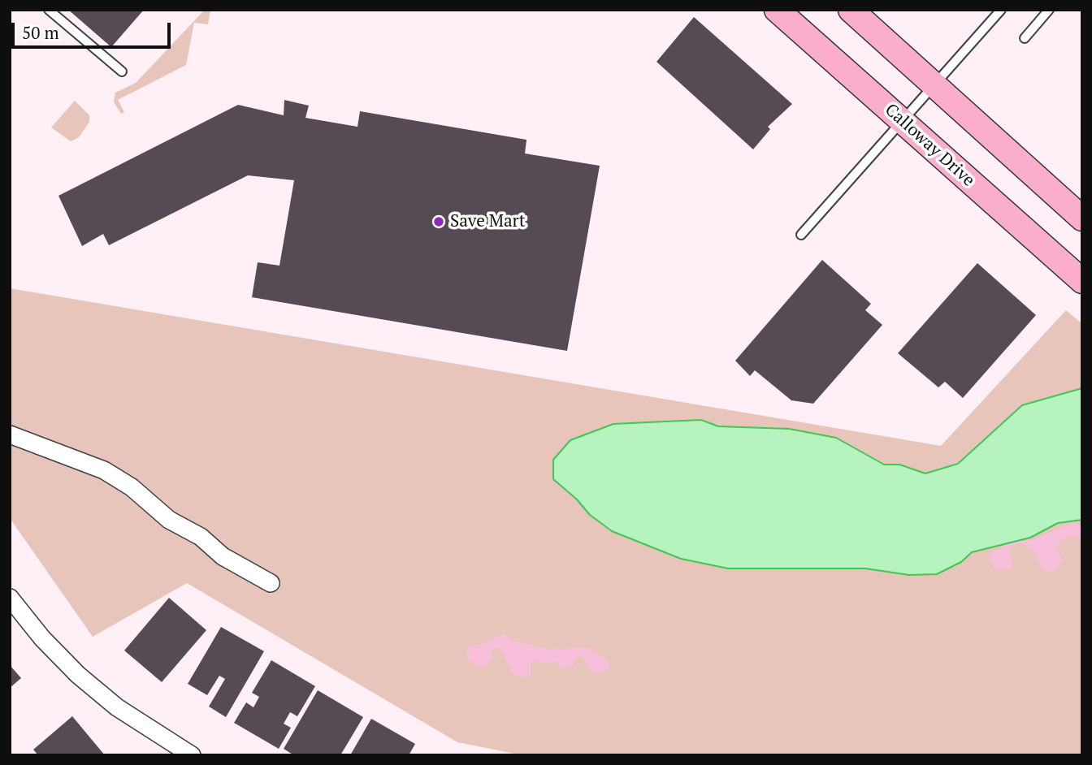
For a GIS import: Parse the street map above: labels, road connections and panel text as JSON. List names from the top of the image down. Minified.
{"streets":{"main road":["Calloway Drive"]},"places":["Save Mart"],"scale_bar":"50 m"}
